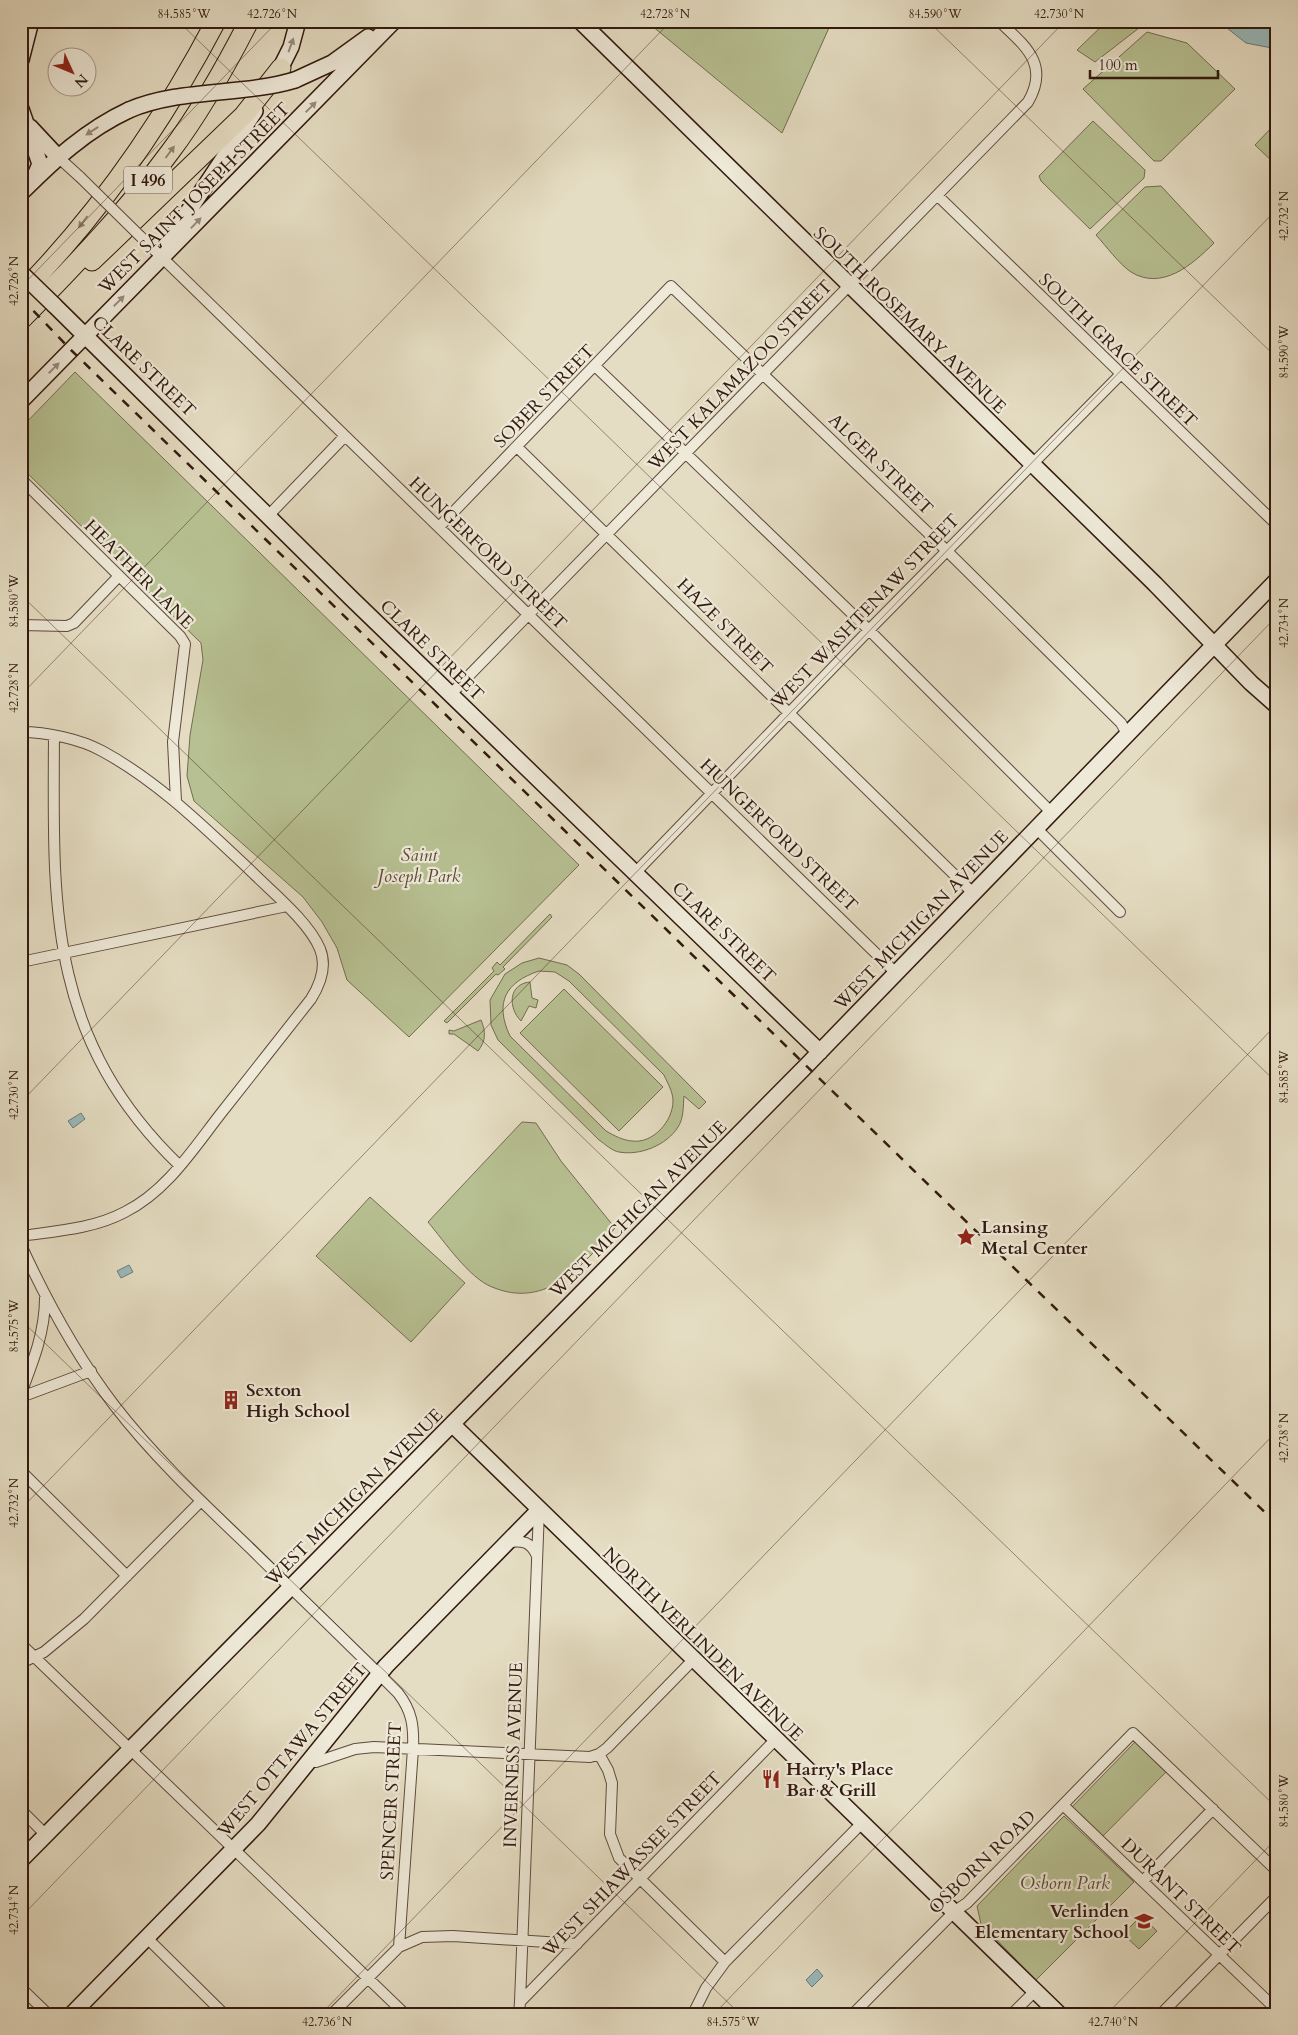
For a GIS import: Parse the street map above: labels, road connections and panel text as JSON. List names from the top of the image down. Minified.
{"streets":{"highway":["I 496"],"street":["WEST SAINT JOSEPH STREET","SOUTH ROSEMARY AVENUE","SOUTH GRACE STREET","CLARE STREET","WEST KALAMAZOO STREET","SOBER STREET","ALGER STREET","HUNGERFORD STREET","HEATHER LANE","WEST WASHTENAW STREET","HAZE STREET","WEST MICHIGAN AVENUE","NORTH VERLINDEN AVENUE","WEST OTTAWA STREET","INVERNESS AVENUE","SPENCER STREET","OSBORN ROAD","WEST SHIAWASSEE STREET","DURANT STREET"]},"crossings":[["WEST SAINT JOSEPH STREET","CLARE STREET"],["WEST SAINT JOSEPH STREET","HUNGERFORD STREET"],["SOUTH ROSEMARY AVENUE","WEST KALAMAZOO STREET"],["SOUTH ROSEMARY AVENUE","WEST WASHTENAW STREET"],["SOUTH ROSEMARY AVENUE","WEST MICHIGAN AVENUE"],["SOUTH GRACE STREET","WEST KALAMAZOO STREET"],["SOUTH GRACE STREET","WEST WASHTENAW STREET"],["CLARE STREET","WEST KALAMAZOO STREET"],["CLARE STREET","WEST WASHTENAW STREET"],["CLARE STREET","WEST MICHIGAN AVENUE"],["WEST KALAMAZOO STREET","ALGER STREET"],["WEST KALAMAZOO STREET","HUNGERFORD STREET"],["WEST KALAMAZOO STREET","HAZE STREET"],["SOBER STREET","ALGER STREET"],["SOBER STREET","HUNGERFORD STREET"],["SOBER STREET","HAZE STREET"],["ALGER STREET","WEST WASHTENAW STREET"],["ALGER STREET","WEST MICHIGAN AVENUE"],["HUNGERFORD STREET","WEST WASHTENAW STREET"],["HUNGERFORD STREET","WEST MICHIGAN AVENUE"],["WEST WASHTENAW STREET","HAZE STREET"],["HAZE STREET","WEST MICHIGAN AVENUE"],["WEST MICHIGAN AVENUE","NORTH VERLINDEN AVENUE"],["WEST MICHIGAN AVENUE","SPENCER STREET"],["NORTH VERLINDEN AVENUE","WEST OTTAWA STREET"],["NORTH VERLINDEN AVENUE","INVERNESS AVENUE"],["NORTH VERLINDEN AVENUE","OSBORN ROAD"],["NORTH VERLINDEN AVENUE","WEST SHIAWASSEE STREET"],["WEST OTTAWA STREET","INVERNESS AVENUE"],["WEST OTTAWA STREET","SPENCER STREET"],["INVERNESS AVENUE","WEST SHIAWASSEE STREET"],["OSBORN ROAD","DURANT STREET"]],"parks":["Saint Joseph Park","Osborn Park"],"places":{"place":["Lansing Metal Center"],"building":["Sexton High School"],"restaurant":["Harry's Place Bar & Grill"],"school or university":["Verlinden Elementary School"]},"scale_bar":"100 m","north":"bottom right","coordinates":["84.585°W","42.726°N","42.728°N","84.590°W","42.730°N","42.732°N","84.580°W","42.734°N","84.575°W","42.738°N","42.736°N","42.740°N"]}
